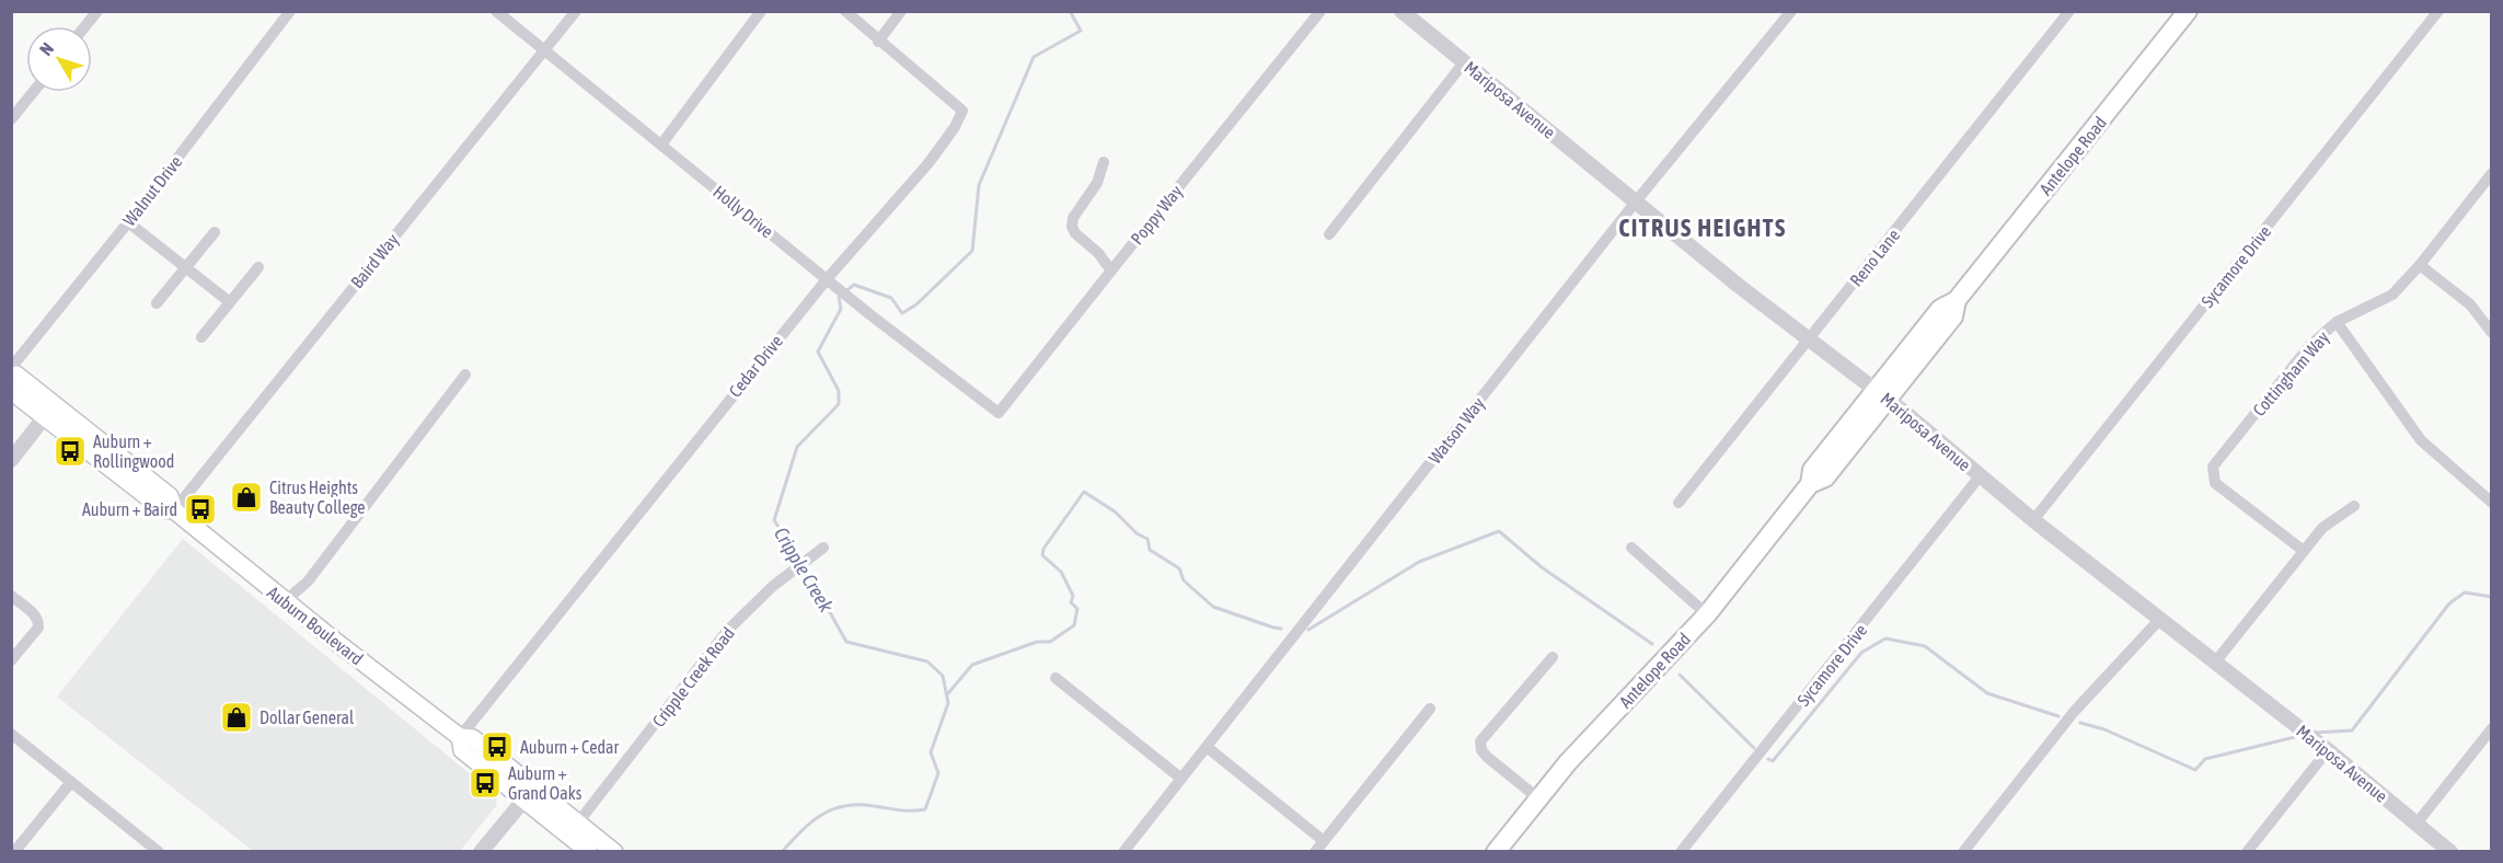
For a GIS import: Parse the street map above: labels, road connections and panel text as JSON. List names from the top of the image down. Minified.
{"streets":{"main road":["Antelope Road","Auburn Boulevard"],"street":["Mariposa Avenue","Walnut Drive","Holly Drive","Poppy Way","Reno Lane","Baird Way","Sycamore Drive","Cedar Drive","Cottingham Way","Watson Way","Cripple Creek Road"]},"crossings":[["Mariposa Avenue","Antelope Road"],["Mariposa Avenue","Reno Lane"],["Mariposa Avenue","Sycamore Drive"],["Mariposa Avenue","Watson Way"],["Holly Drive","Poppy Way"],["Holly Drive","Baird Way"],["Holly Drive","Cedar Drive"],["Baird Way","Auburn Boulevard"],["Cedar Drive","Auburn Boulevard"],["Auburn Boulevard","Cripple Creek Road"]],"districts":["CITRUS HEIGHTS"],"water":["Cripple Creek"],"places":{"bus stop":["Auburn + Rollingwood","Auburn + Baird","Auburn + Cedar","Auburn + Grand Oaks"],"shop":["Citrus Heights Beauty College","Dollar General"]},"north":"top left"}
